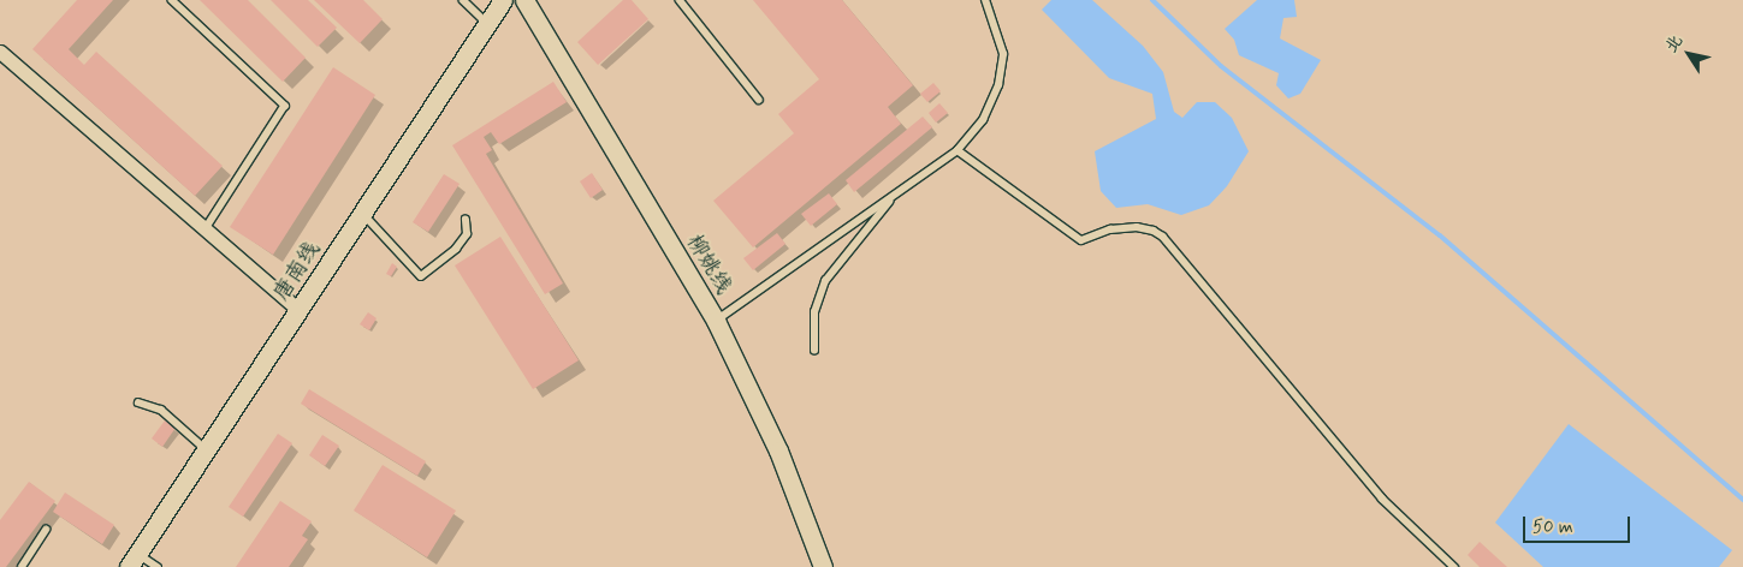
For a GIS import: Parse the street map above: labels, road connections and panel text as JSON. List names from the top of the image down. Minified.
{"streets":{"street":["柳姚线","唐南线"]},"scale_bar":"50 m","north":"top left"}
